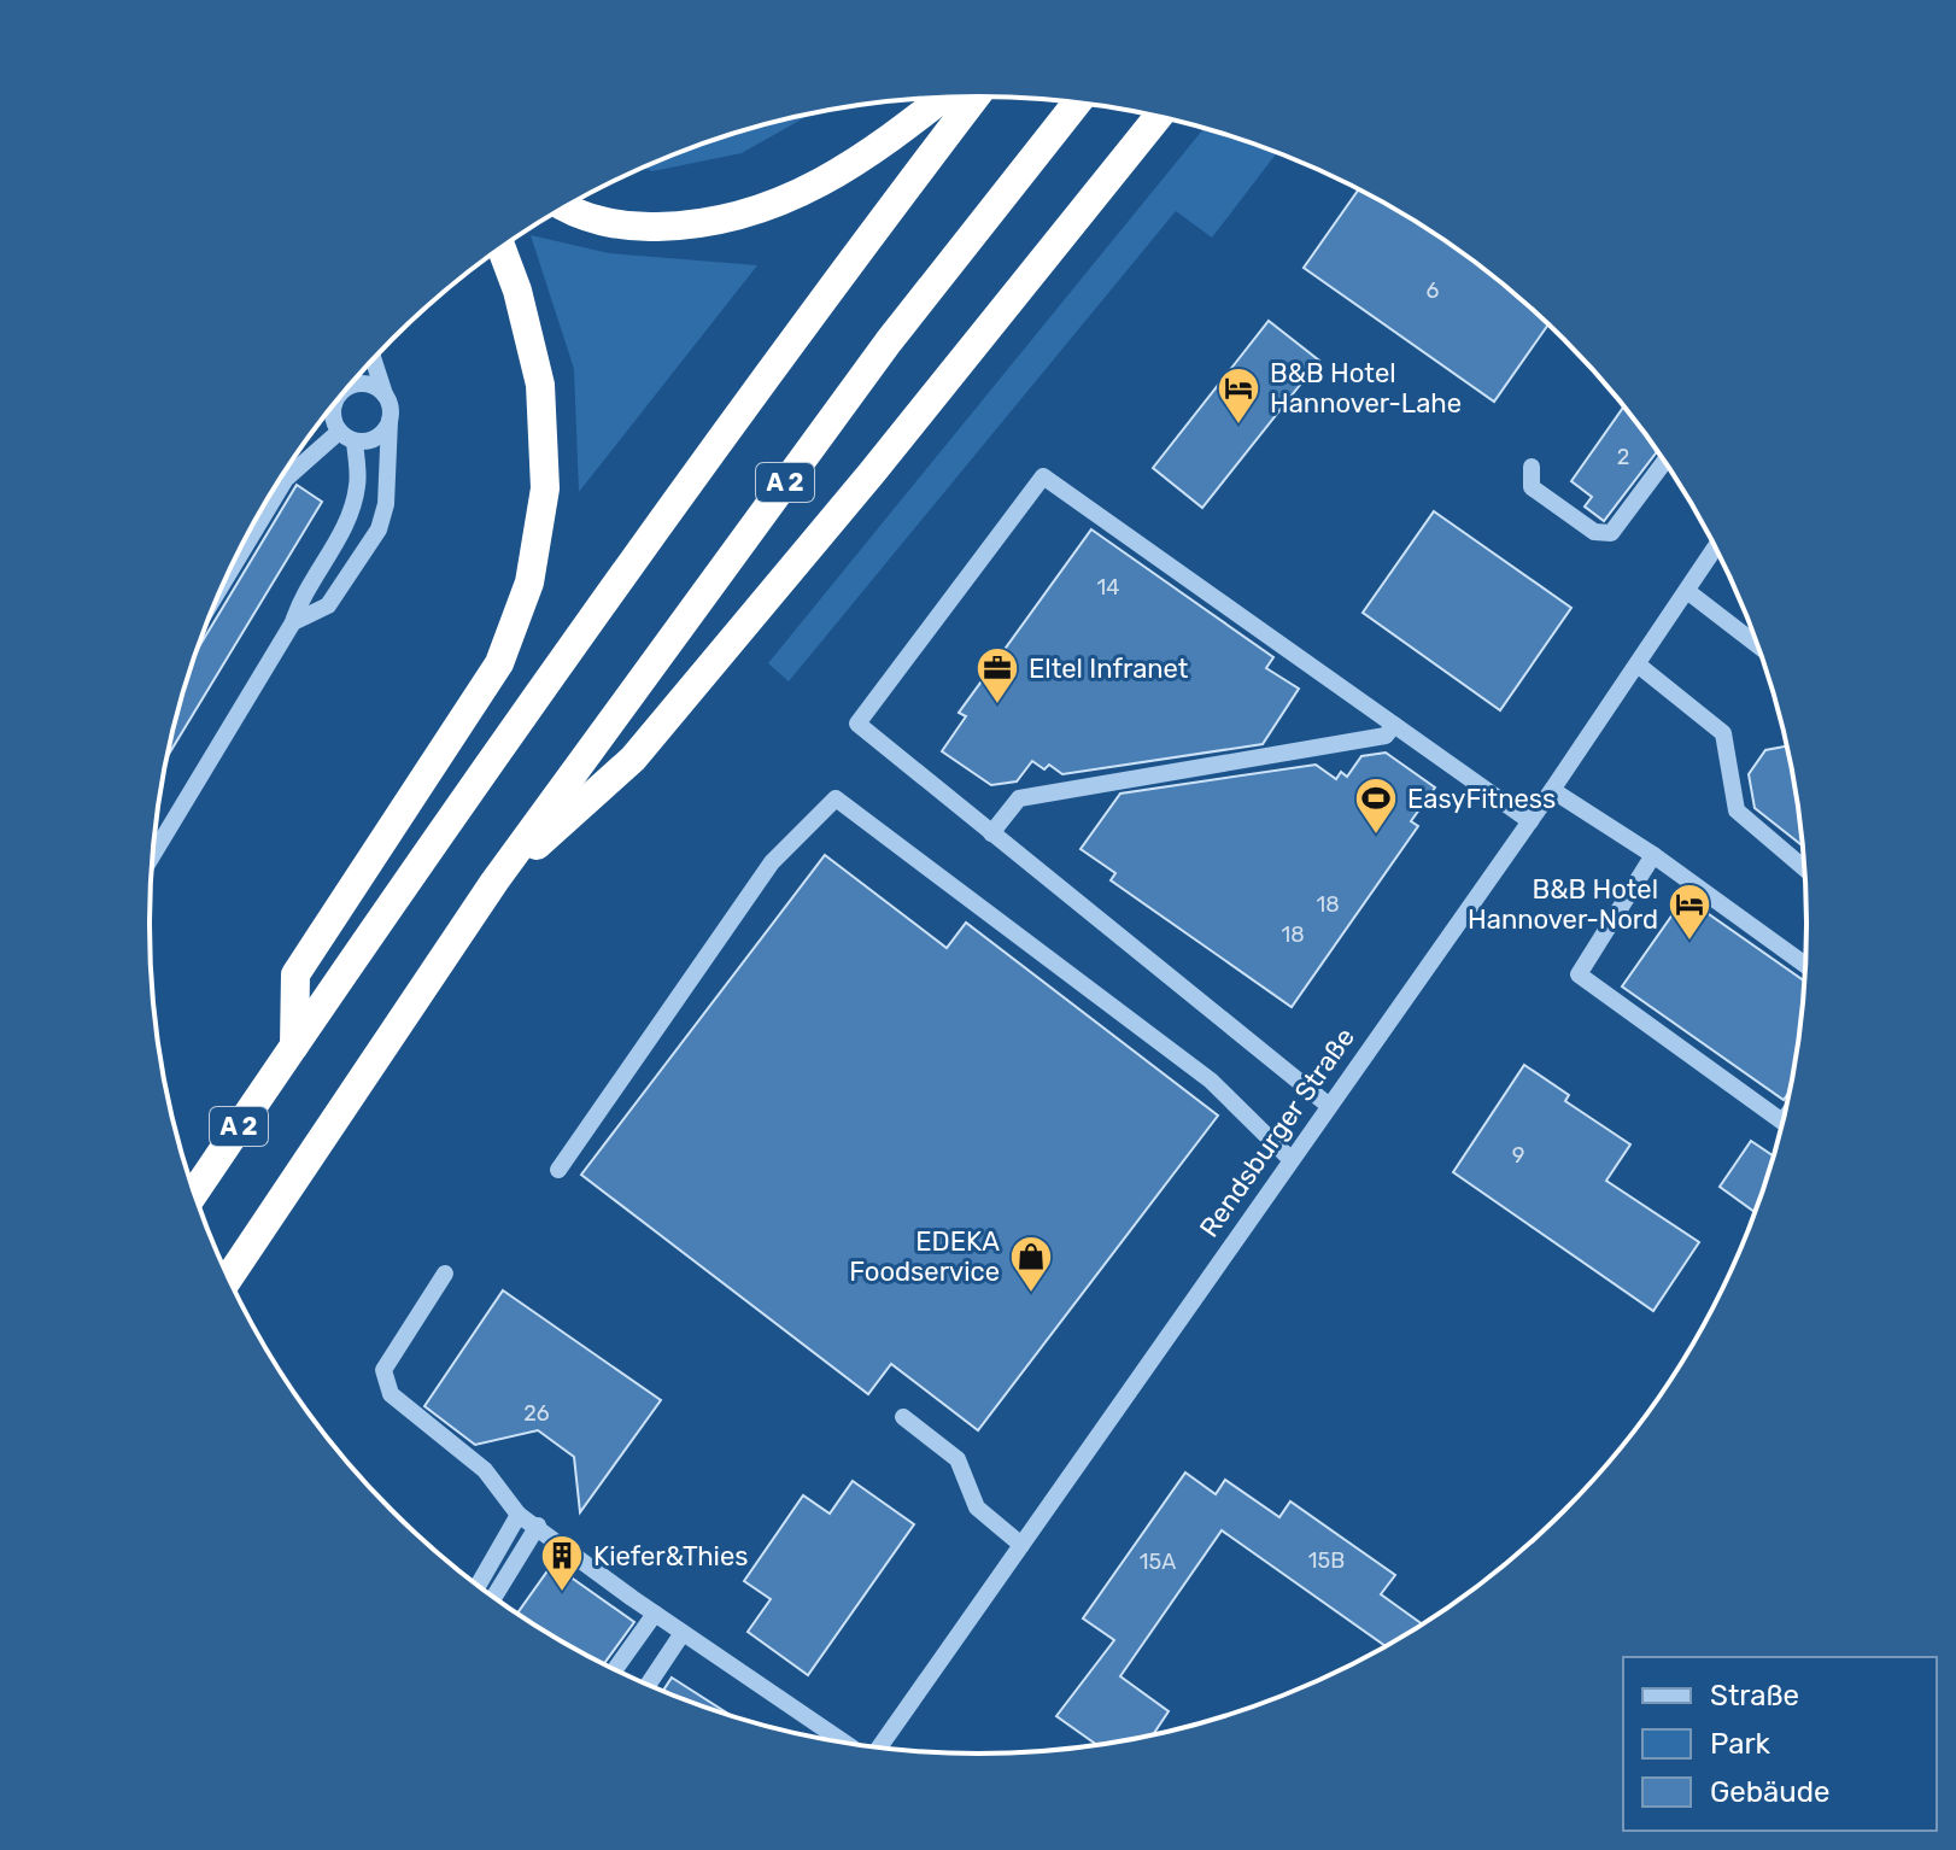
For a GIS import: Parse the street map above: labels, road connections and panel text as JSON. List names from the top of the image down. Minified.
{"streets":{"highway":["A 2"],"street":["Rendsburger Straße"]},"places":{"hotel":["B&B Hotel Hannover-Lahe","B&B Hotel Hannover-Nord"],"office":["Eltel Infranet"],"sports":["EasyFitness"],"shop":["EDEKA Foodservice"],"building":["Kiefer&Thies"]},"house_numbers":["6","2","14","18","18","9","26","15B","15A"],"legend":["Straße","Park","Gebäude"]}
